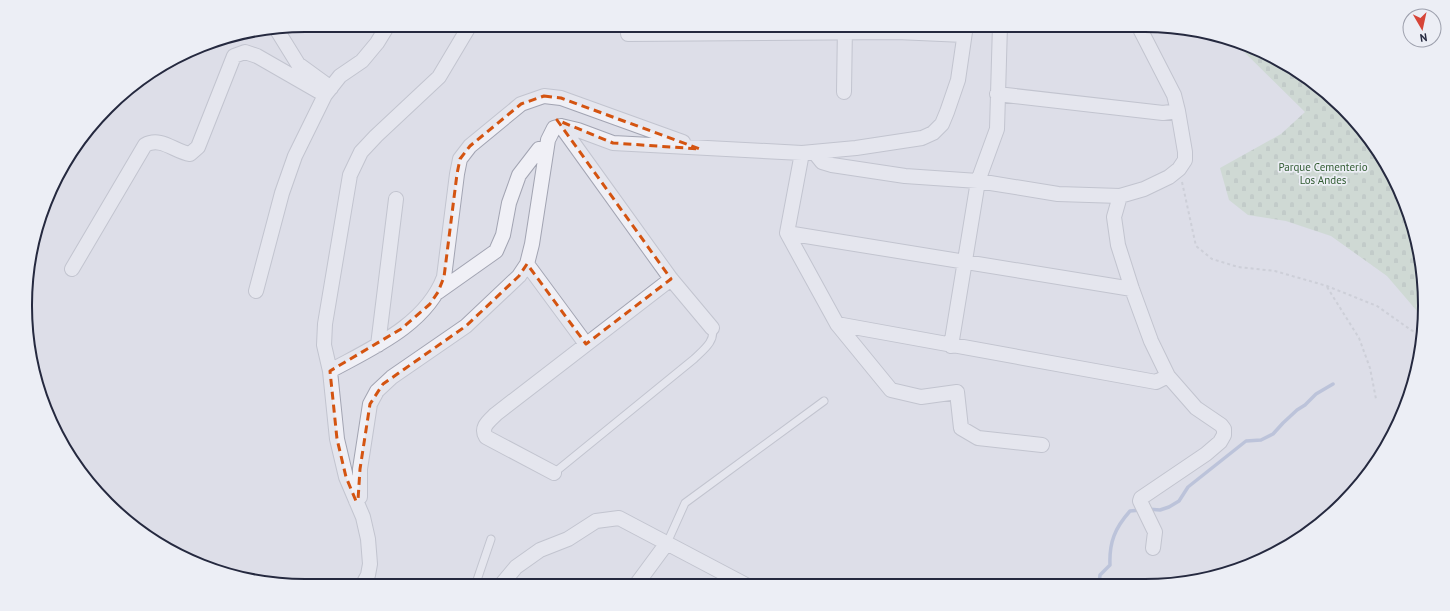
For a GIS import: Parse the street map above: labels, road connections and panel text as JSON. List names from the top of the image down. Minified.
{"parks":["Parque Cementerio Los Andes"],"north":"bottom"}
